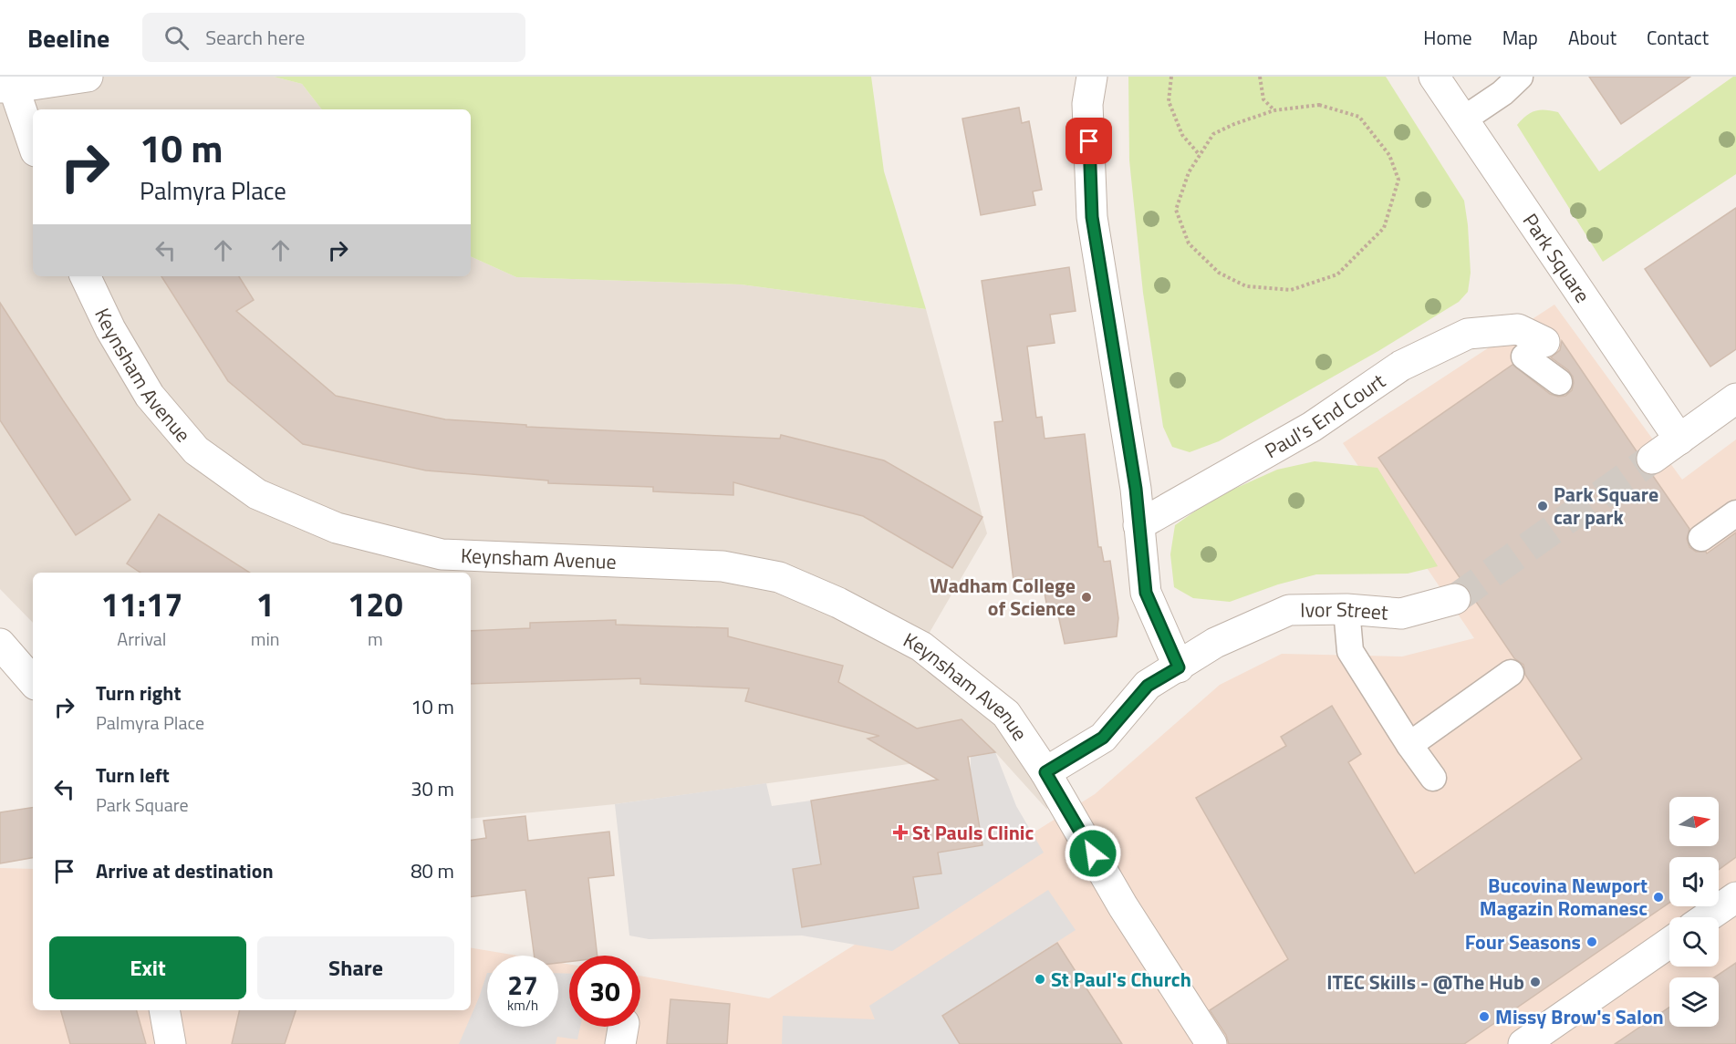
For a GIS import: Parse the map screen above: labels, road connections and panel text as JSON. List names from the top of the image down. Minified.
{"streets":{"street":["Park Square","Keynsham Avenue","Paul's End Court","Ivor Street"]},"crossings":[["Keynsham Avenue","Ivor Street"]],"places":{"other":["Park Square car park","Wadham College of Science","Bucovina Newport Magazin Romanesc","Four Seasons","St Paul's Church","ITEC Skills - @The Hub","Missy Brow's Salon"],"health":["St Pauls Clinic"]},"north":"right","page":{"header":"Beeline","search":"Search here","nav":["Home","Map","About","Contact"],"turn":["10 m","Palmyra Place"],"eta":["11:17","Arrival","1","min","120","m"],"list":[{"name":"Turn right","note":"Palmyra Place","value":"10 m"},{"name":"Turn left","note":"Park Square","value":"30 m"},{"name":"Arrive at destination","value":"80 m"}],"buttons":["Exit","Share"],"speed":"27 km/h","limit":"30"}}
